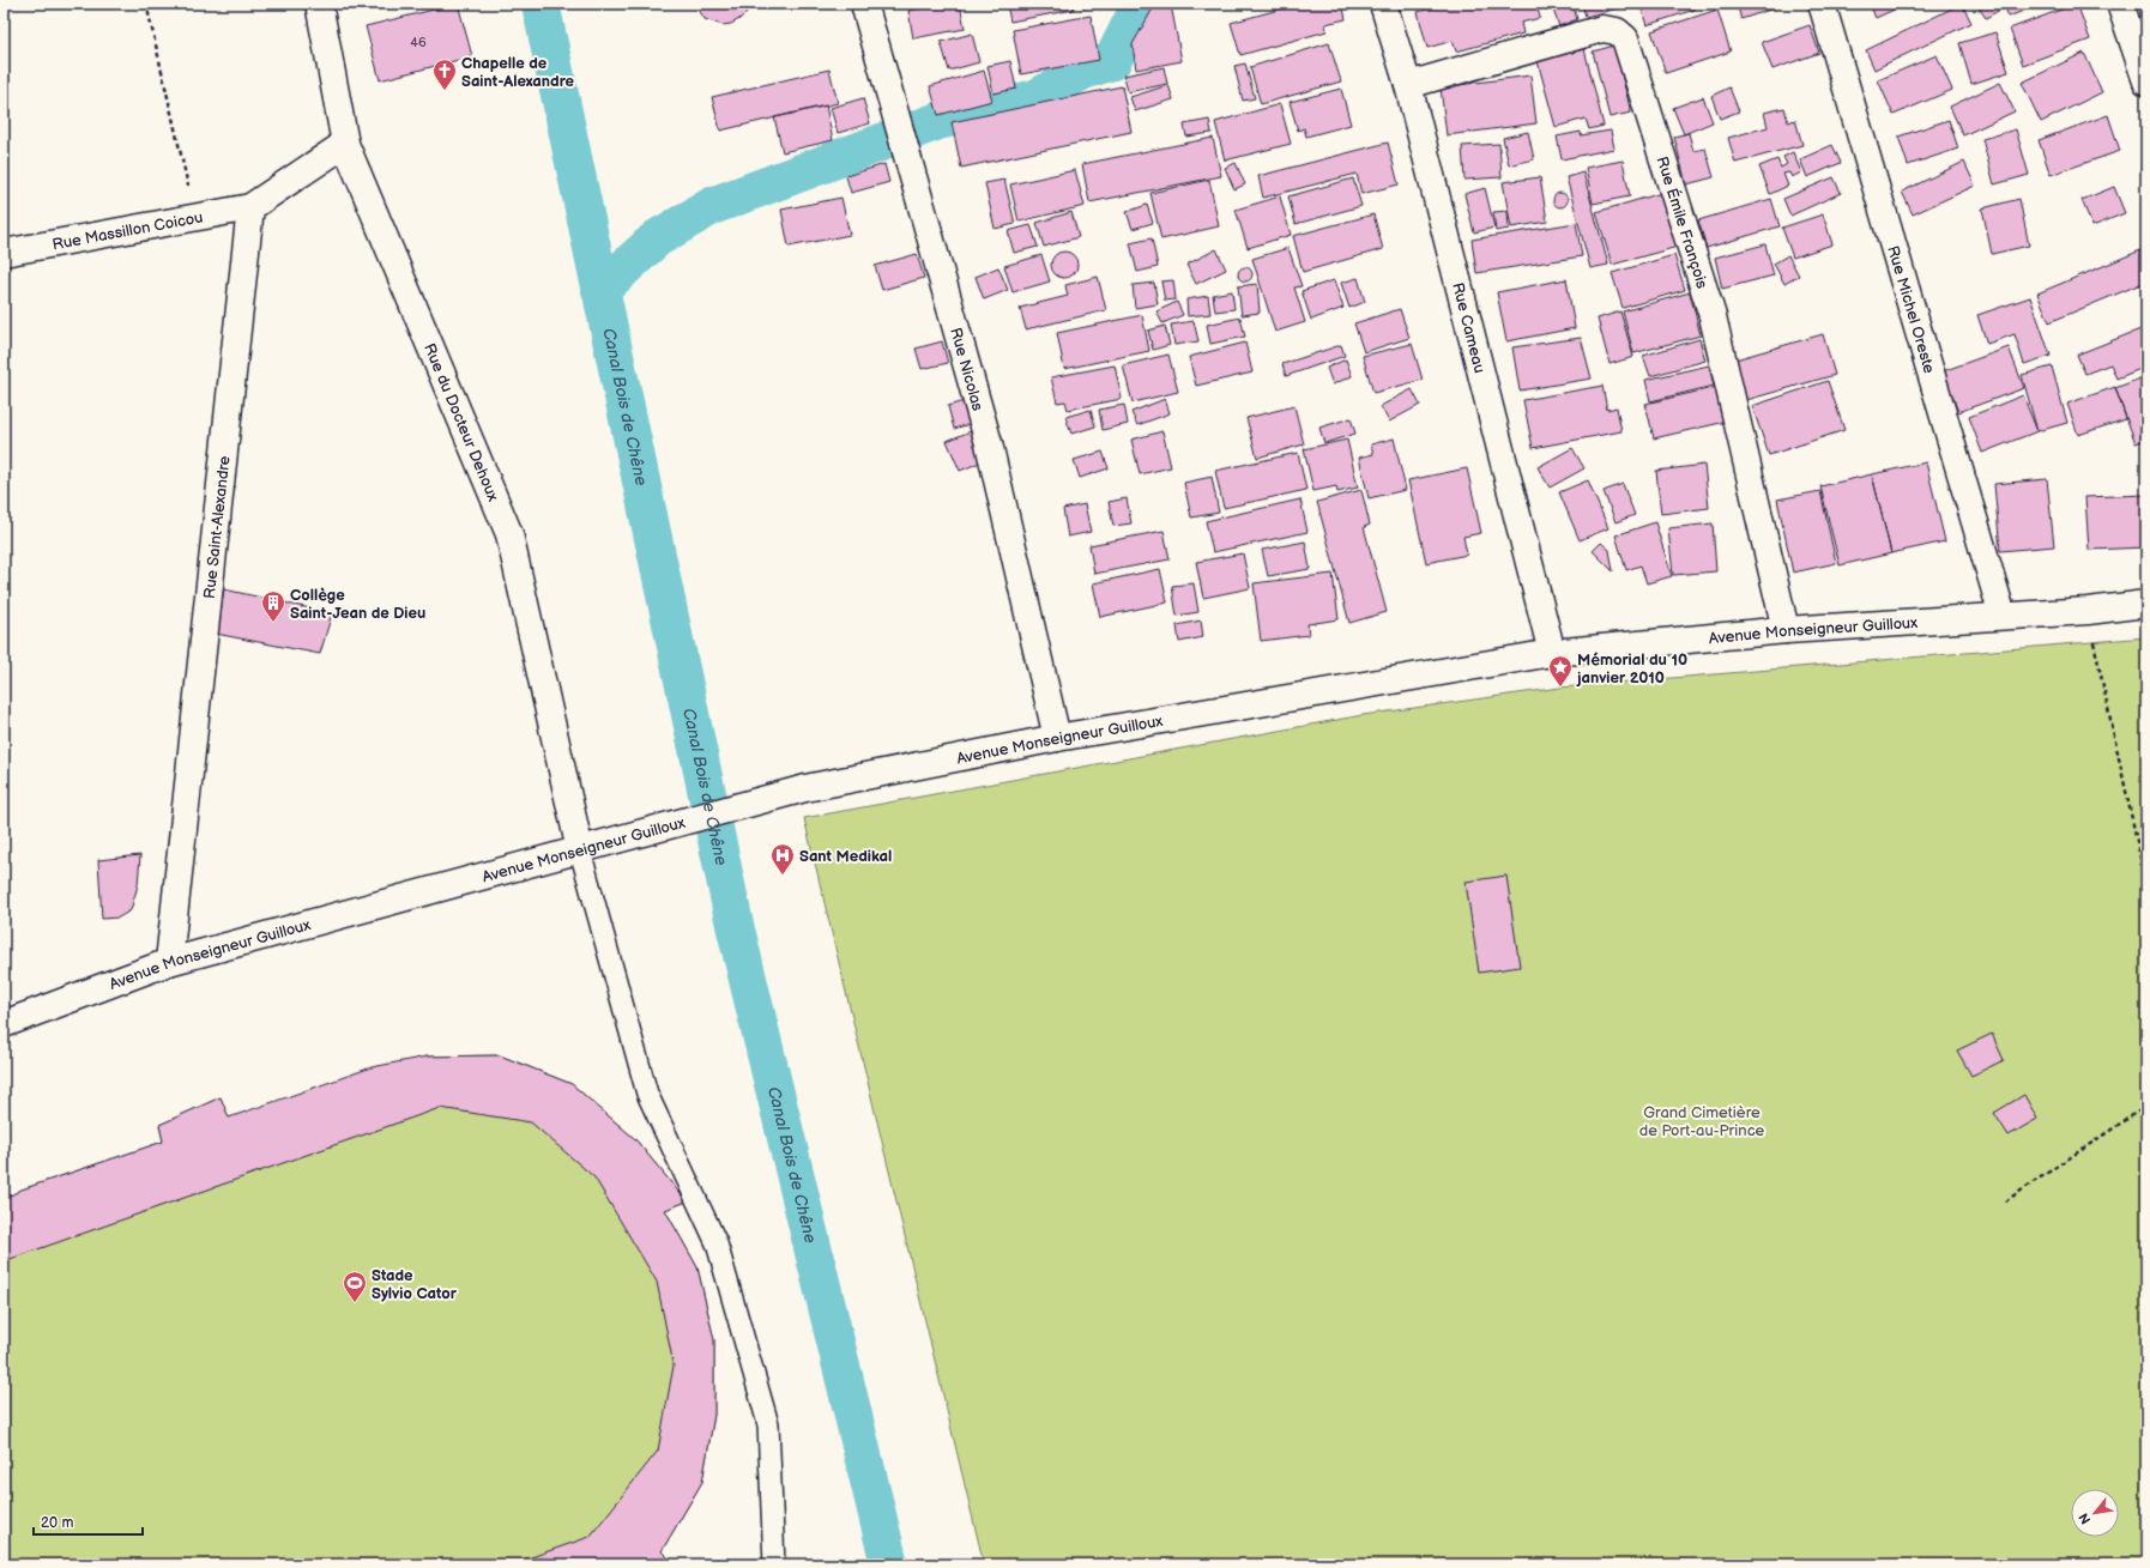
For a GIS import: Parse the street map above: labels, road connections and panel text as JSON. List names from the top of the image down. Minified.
{"streets":{"street":["Rue Émile François","Rue Massillon Coicou","Rue Michel Oreste","Rue Cameau","Rue Nicolas","Rue du Docteur Dehoux","Rue Saint-Alexandre","Avenue Monseigneur Guilloux"]},"crossings":[["Rue Émile François","Rue Cameau"],["Rue Émile François","Avenue Monseigneur Guilloux"],["Rue Massillon Coicou","Rue Saint-Alexandre"],["Rue Michel Oreste","Avenue Monseigneur Guilloux"],["Rue Cameau","Avenue Monseigneur Guilloux"],["Rue Nicolas","Avenue Monseigneur Guilloux"],["Rue du Docteur Dehoux","Avenue Monseigneur Guilloux"],["Rue Saint-Alexandre","Avenue Monseigneur Guilloux"]],"water":["Canal Bois de Chêne"],"parks":["Grand Cimetière de Port-au-Prince"],"places":{"church":["Chapelle de Saint-Alexandre"],"building":["Collège Saint-Jean de Dieu"],"place":["Mémorial du 10 janvier 2010"],"hospital":["Sant Medikal"],"sports":["Stade Sylvio Cator"]},"house_numbers":["46"],"scale_bar":"20 m","north":"bottom left"}
